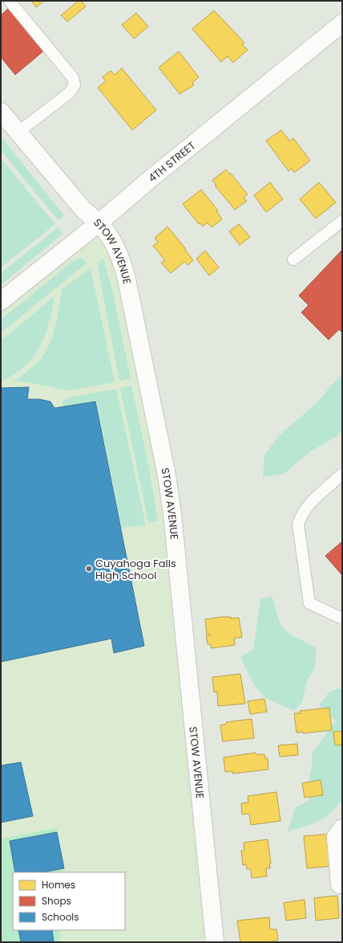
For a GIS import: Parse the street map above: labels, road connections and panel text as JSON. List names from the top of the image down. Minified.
{"streets":{"street":["4TH STREET","STOW AVENUE"]},"crossings":[["4TH STREET","STOW AVENUE"]],"places":["Cuyahoga Falls High School"],"legend":["Homes","Shops","Schools"]}
